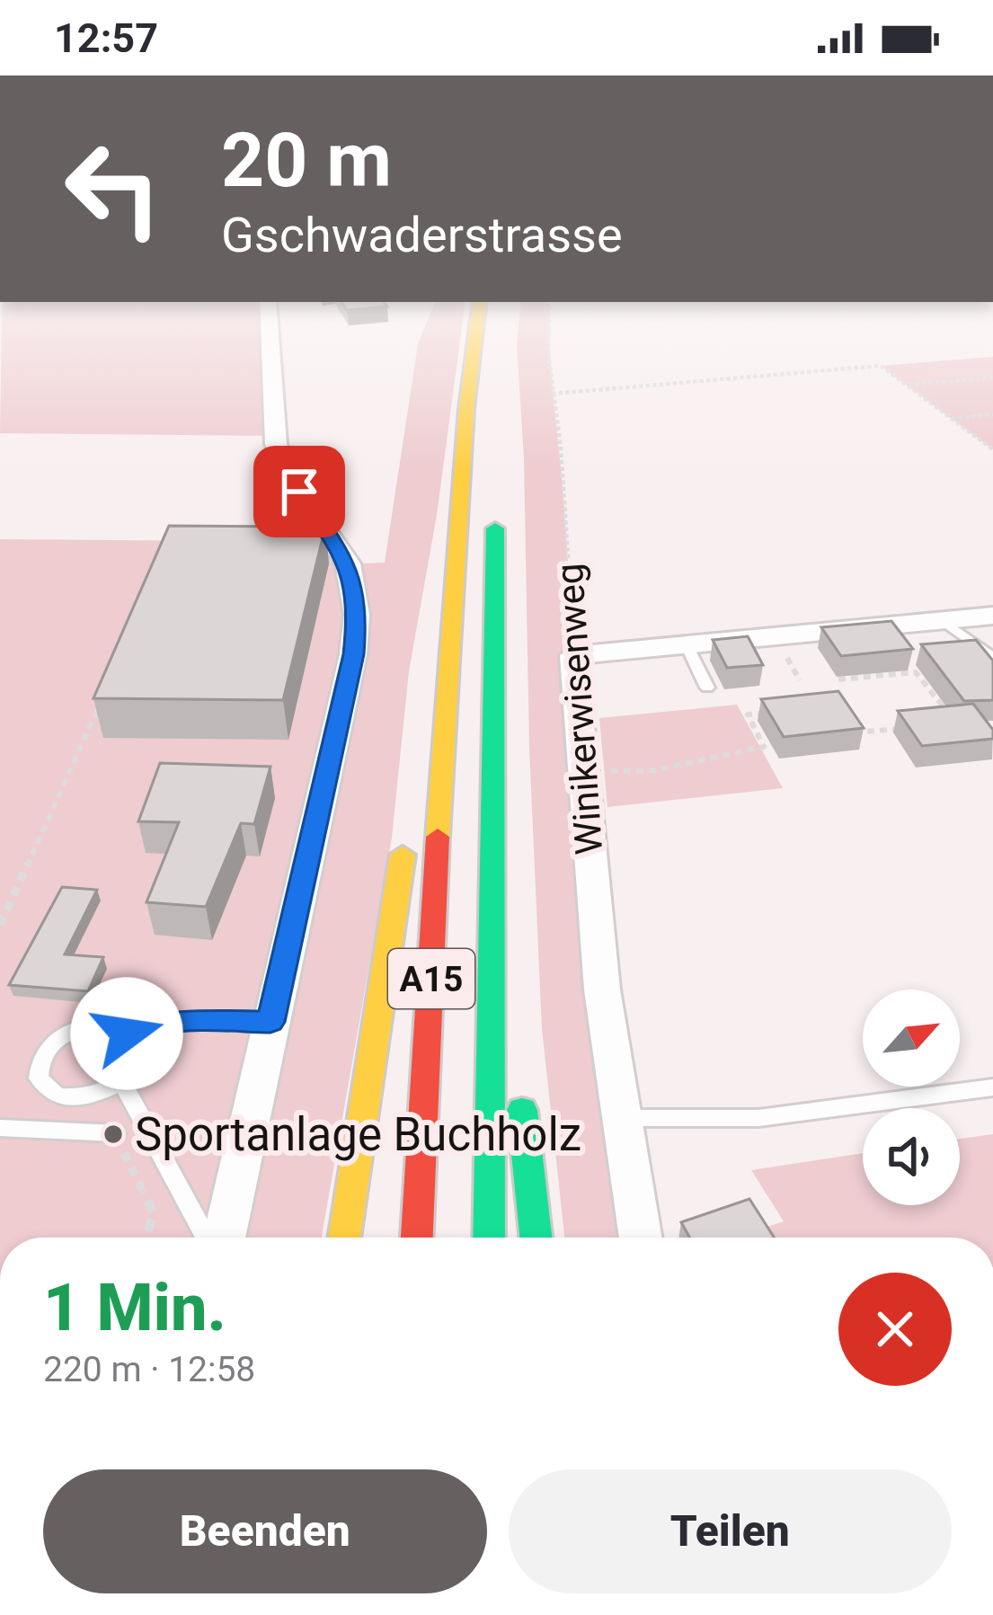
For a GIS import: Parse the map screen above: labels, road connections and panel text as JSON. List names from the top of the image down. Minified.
{"streets":{"highway":["A15"],"street":["Winikerwisenweg"]},"places":["Sportanlage Buchholz"],"north":"top right","page":{"status":"12:57","turn":["20 m","Gschwaderstrasse"],"heading":["1 Min.","220 m · 12:58"],"buttons":["Beenden","Teilen"]}}
